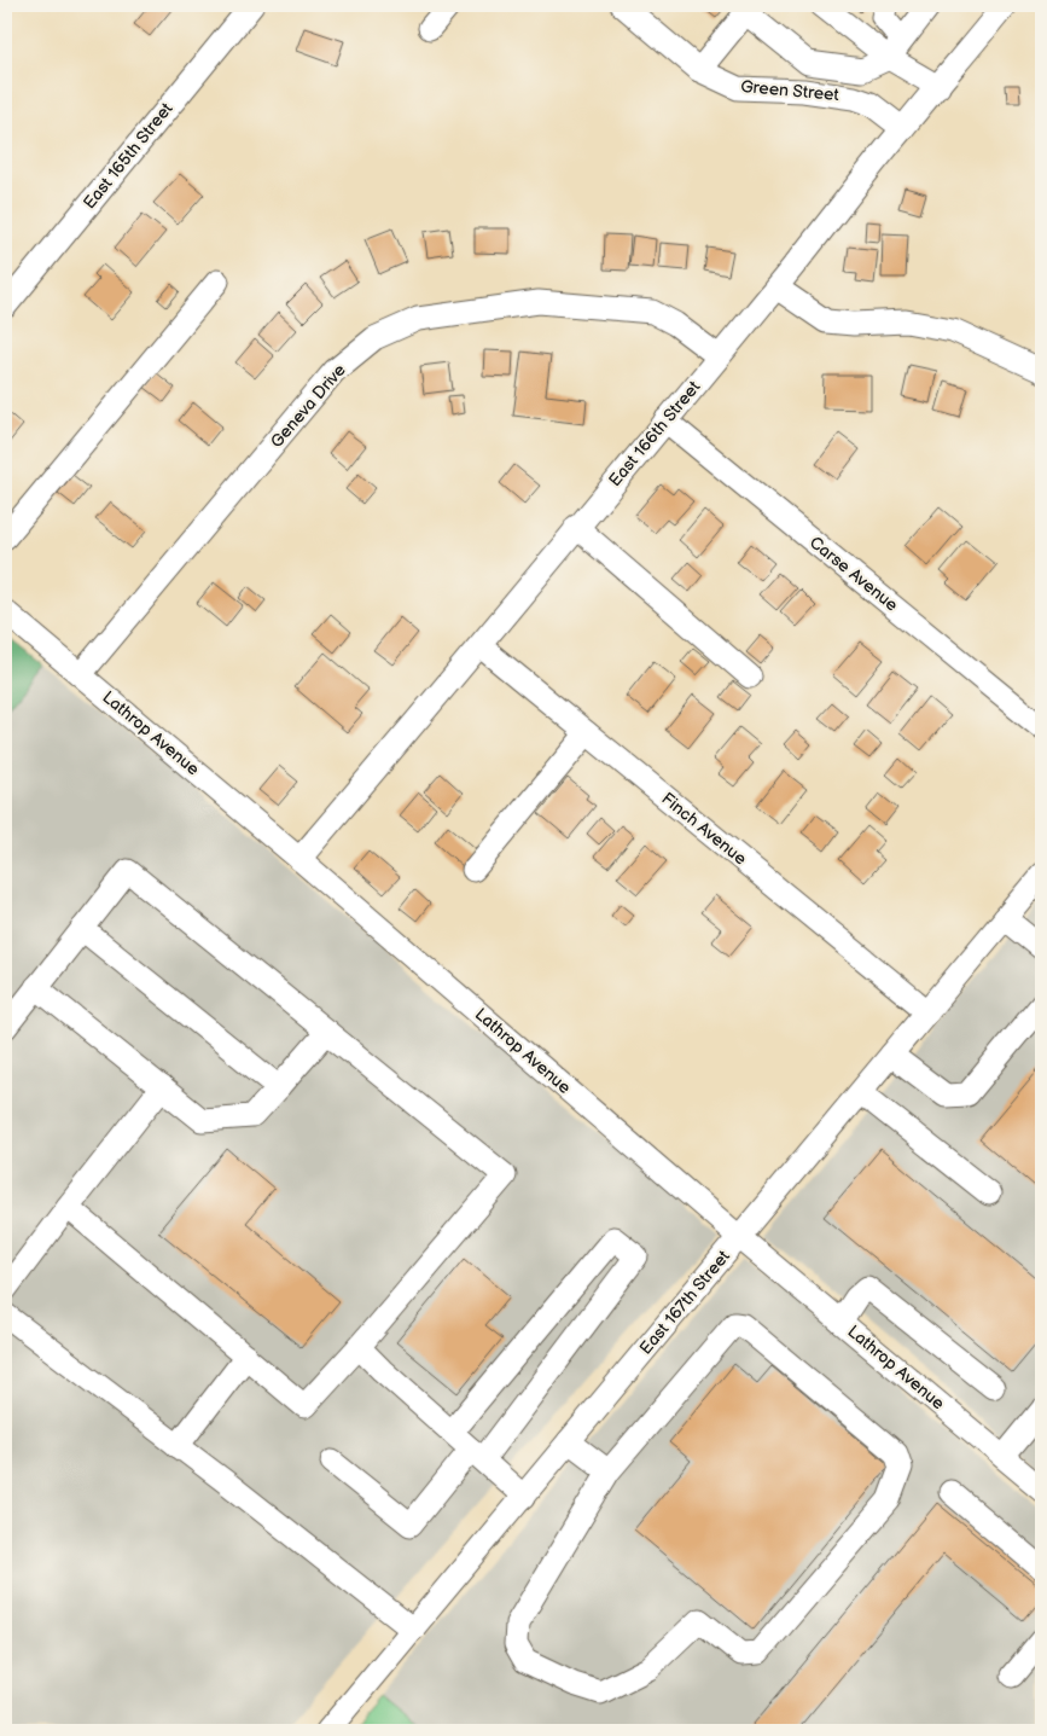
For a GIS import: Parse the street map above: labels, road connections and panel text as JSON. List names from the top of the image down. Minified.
{"streets":{"street":["Green Street","East 165th Street","Geneva Drive","East 166th Street","Carse Avenue","Lathrop Avenue","Finch Avenue","East 167th Street"]},"crossings":[["Green Street","East 166th Street"],["Geneva Drive","East 166th Street"],["Geneva Drive","Lathrop Avenue"],["East 166th Street","Carse Avenue"],["East 166th Street","Lathrop Avenue"],["East 166th Street","Finch Avenue"],["Lathrop Avenue","East 167th Street"],["Finch Avenue","East 167th Street"]]}
